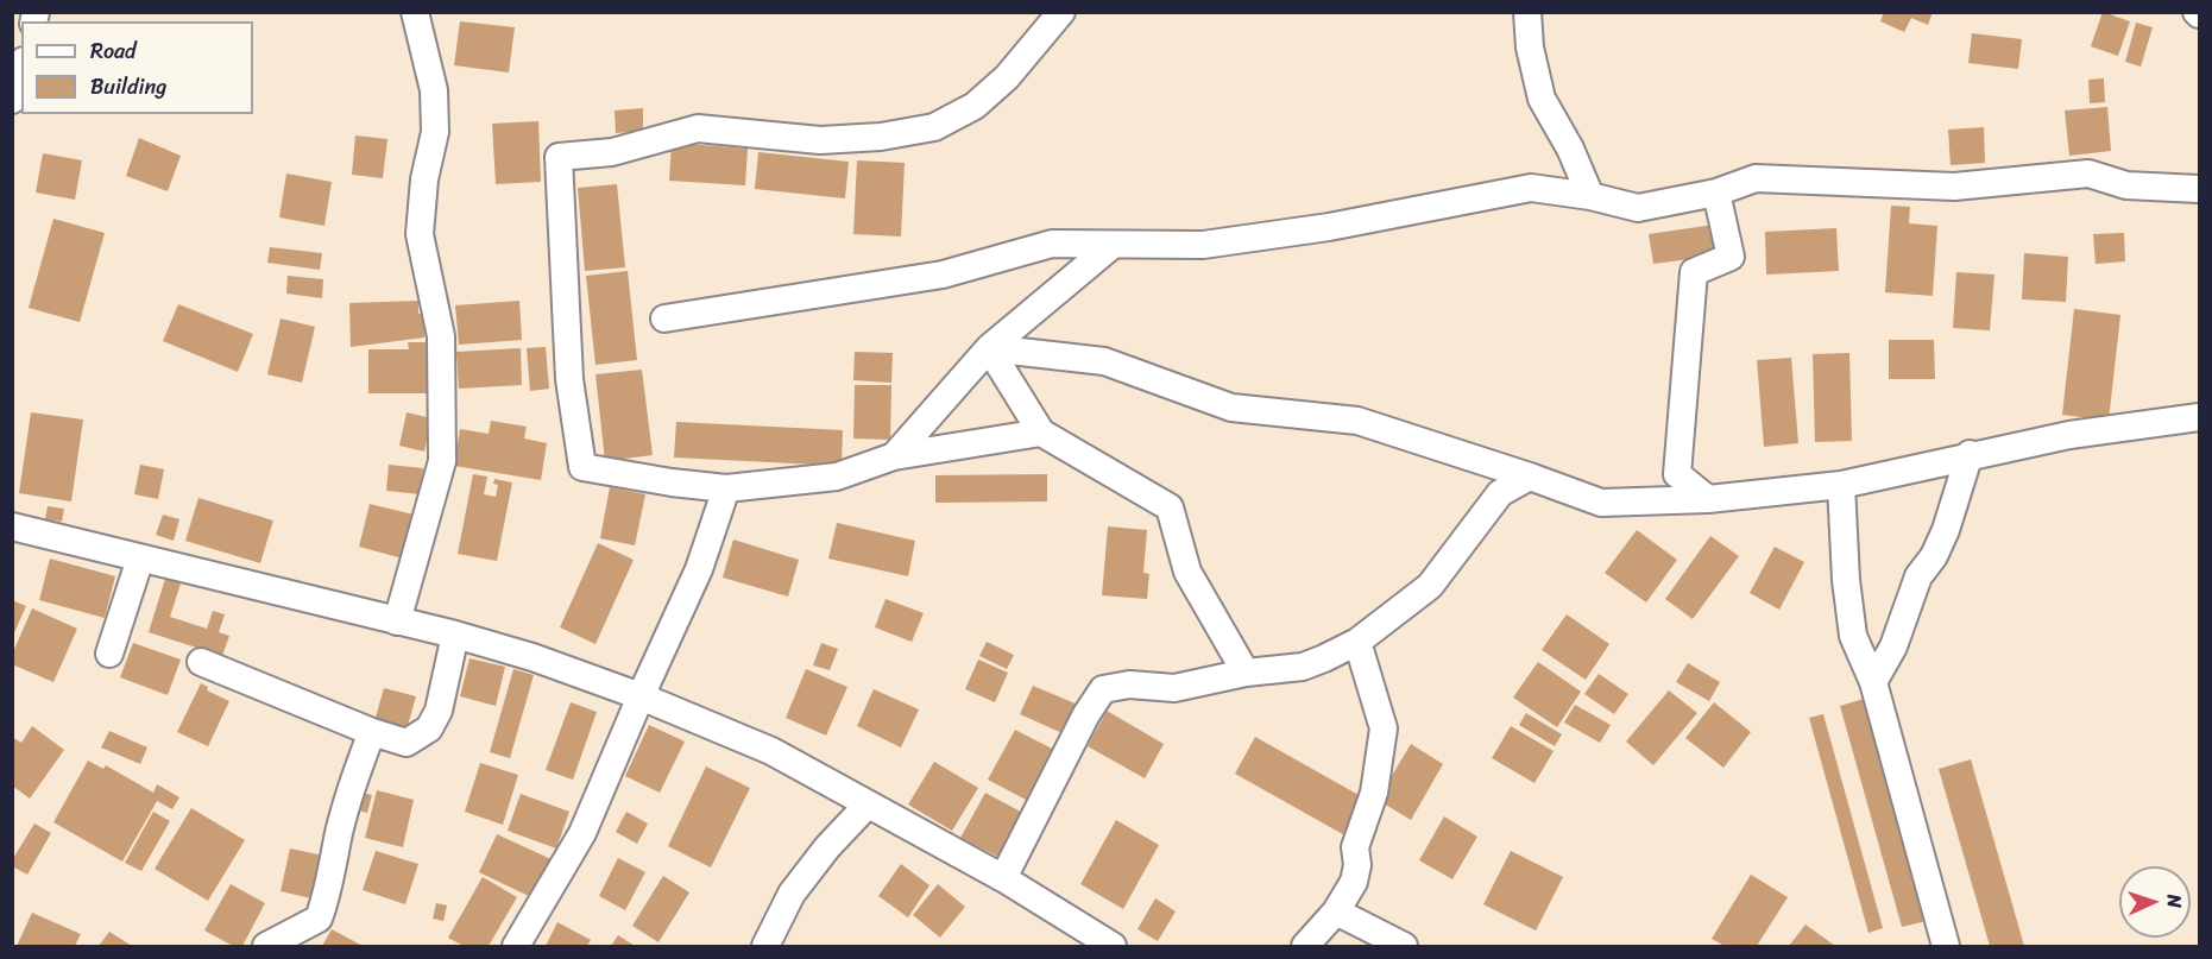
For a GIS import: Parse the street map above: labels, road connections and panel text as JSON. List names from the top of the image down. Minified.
{"legend":["Road","Building"],"north":"right"}
